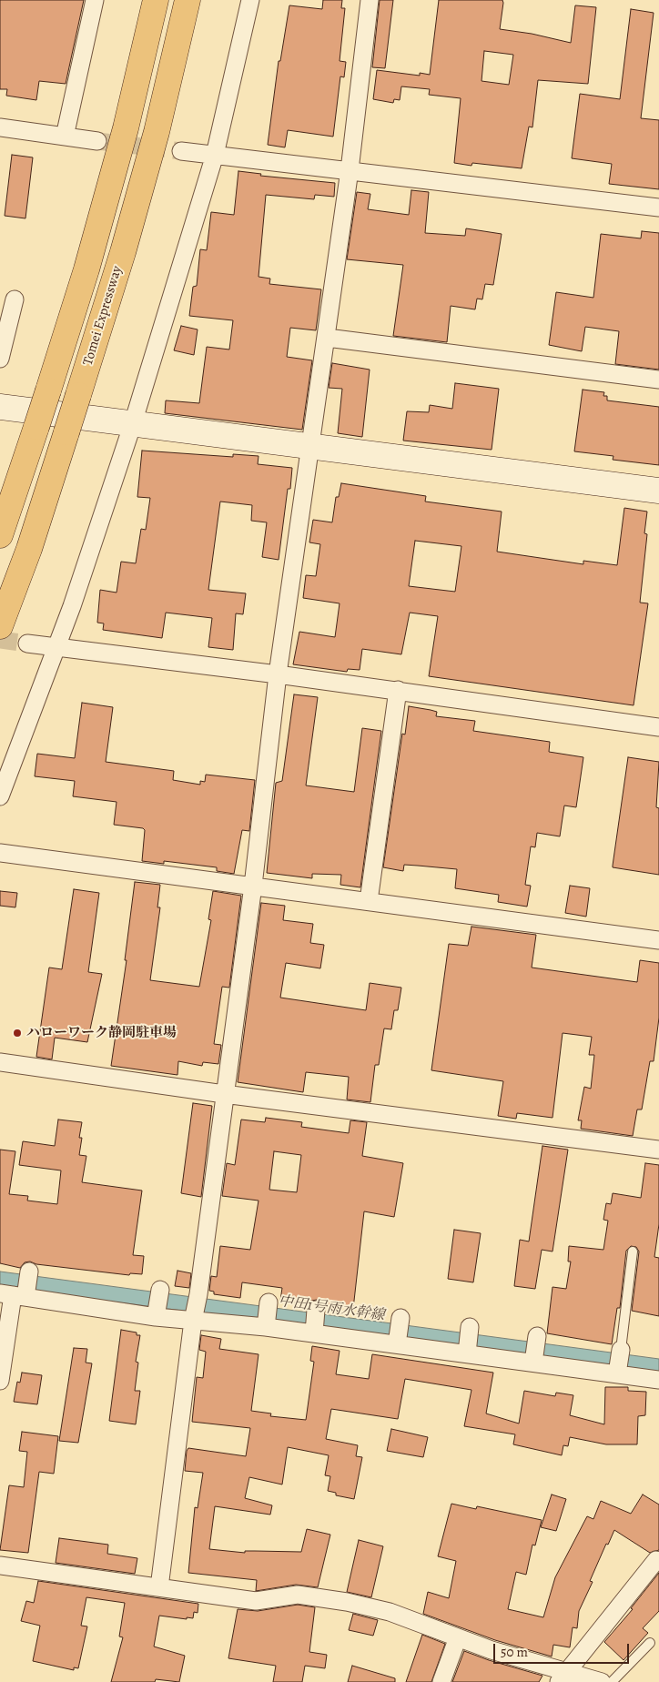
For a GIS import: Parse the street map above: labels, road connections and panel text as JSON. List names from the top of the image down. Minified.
{"streets":{"highway":["Tomei Expressway"]},"water":["中田1号雨水幹線"],"places":["ハローワーク静岡駐車場"],"scale_bar":"50 m"}
